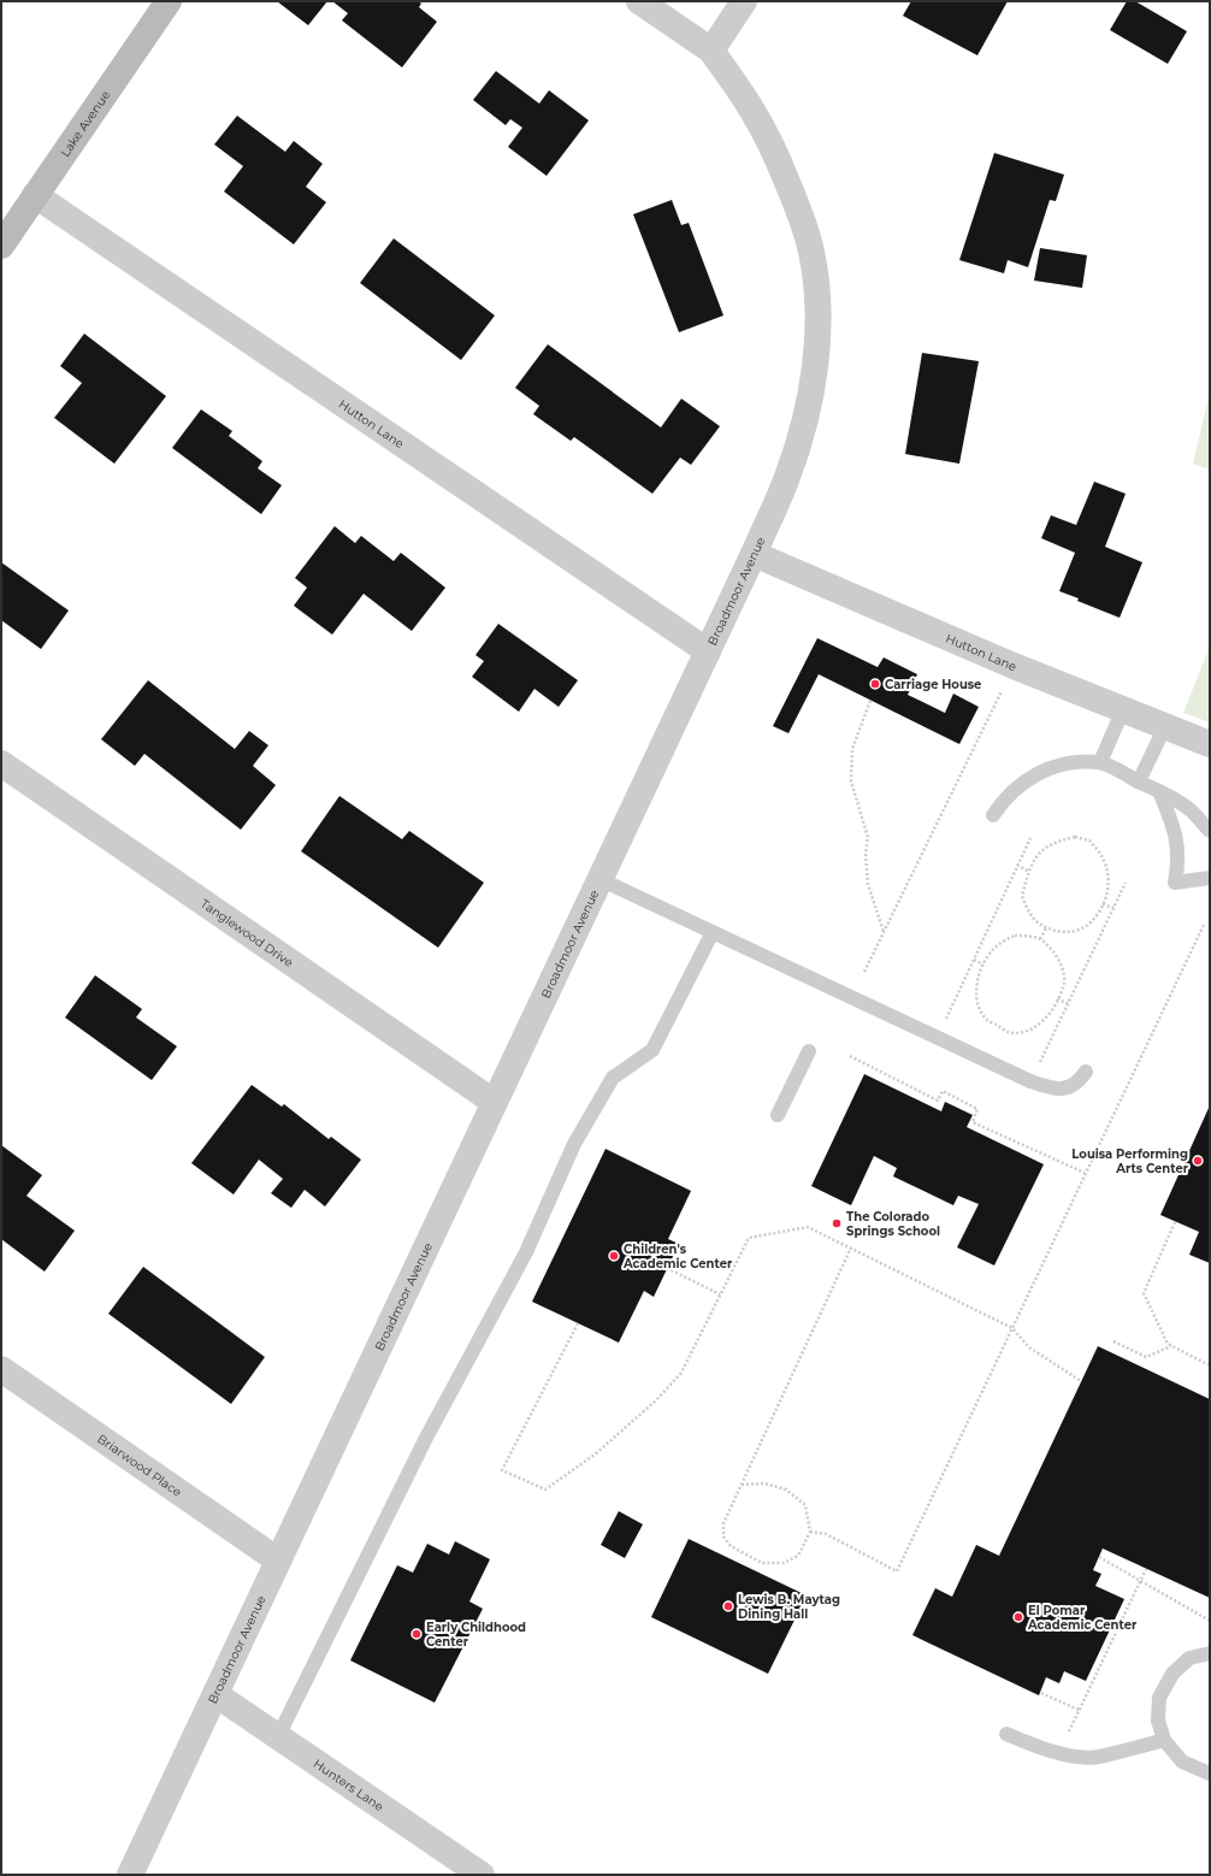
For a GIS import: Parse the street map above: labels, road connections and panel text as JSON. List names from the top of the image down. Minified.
{"streets":{"main road":["Lake Avenue"],"street":["Hutton Lane","Broadmoor Avenue","Tanglewood Drive","Briarwood Place","Hunters Lane"]},"crossings":[["Lake Avenue","Hutton Lane"],["Hutton Lane","Broadmoor Avenue"],["Broadmoor Avenue","Tanglewood Drive"],["Broadmoor Avenue","Briarwood Place"],["Broadmoor Avenue","Hunters Lane"]],"places":["Carriage House","Louisa Performing Arts Center","The Colorado Springs School","Children's Academic Center","Lewis B. Maytag Dining Hall","El Pomar Academic Center","Early Childhood Center"]}
